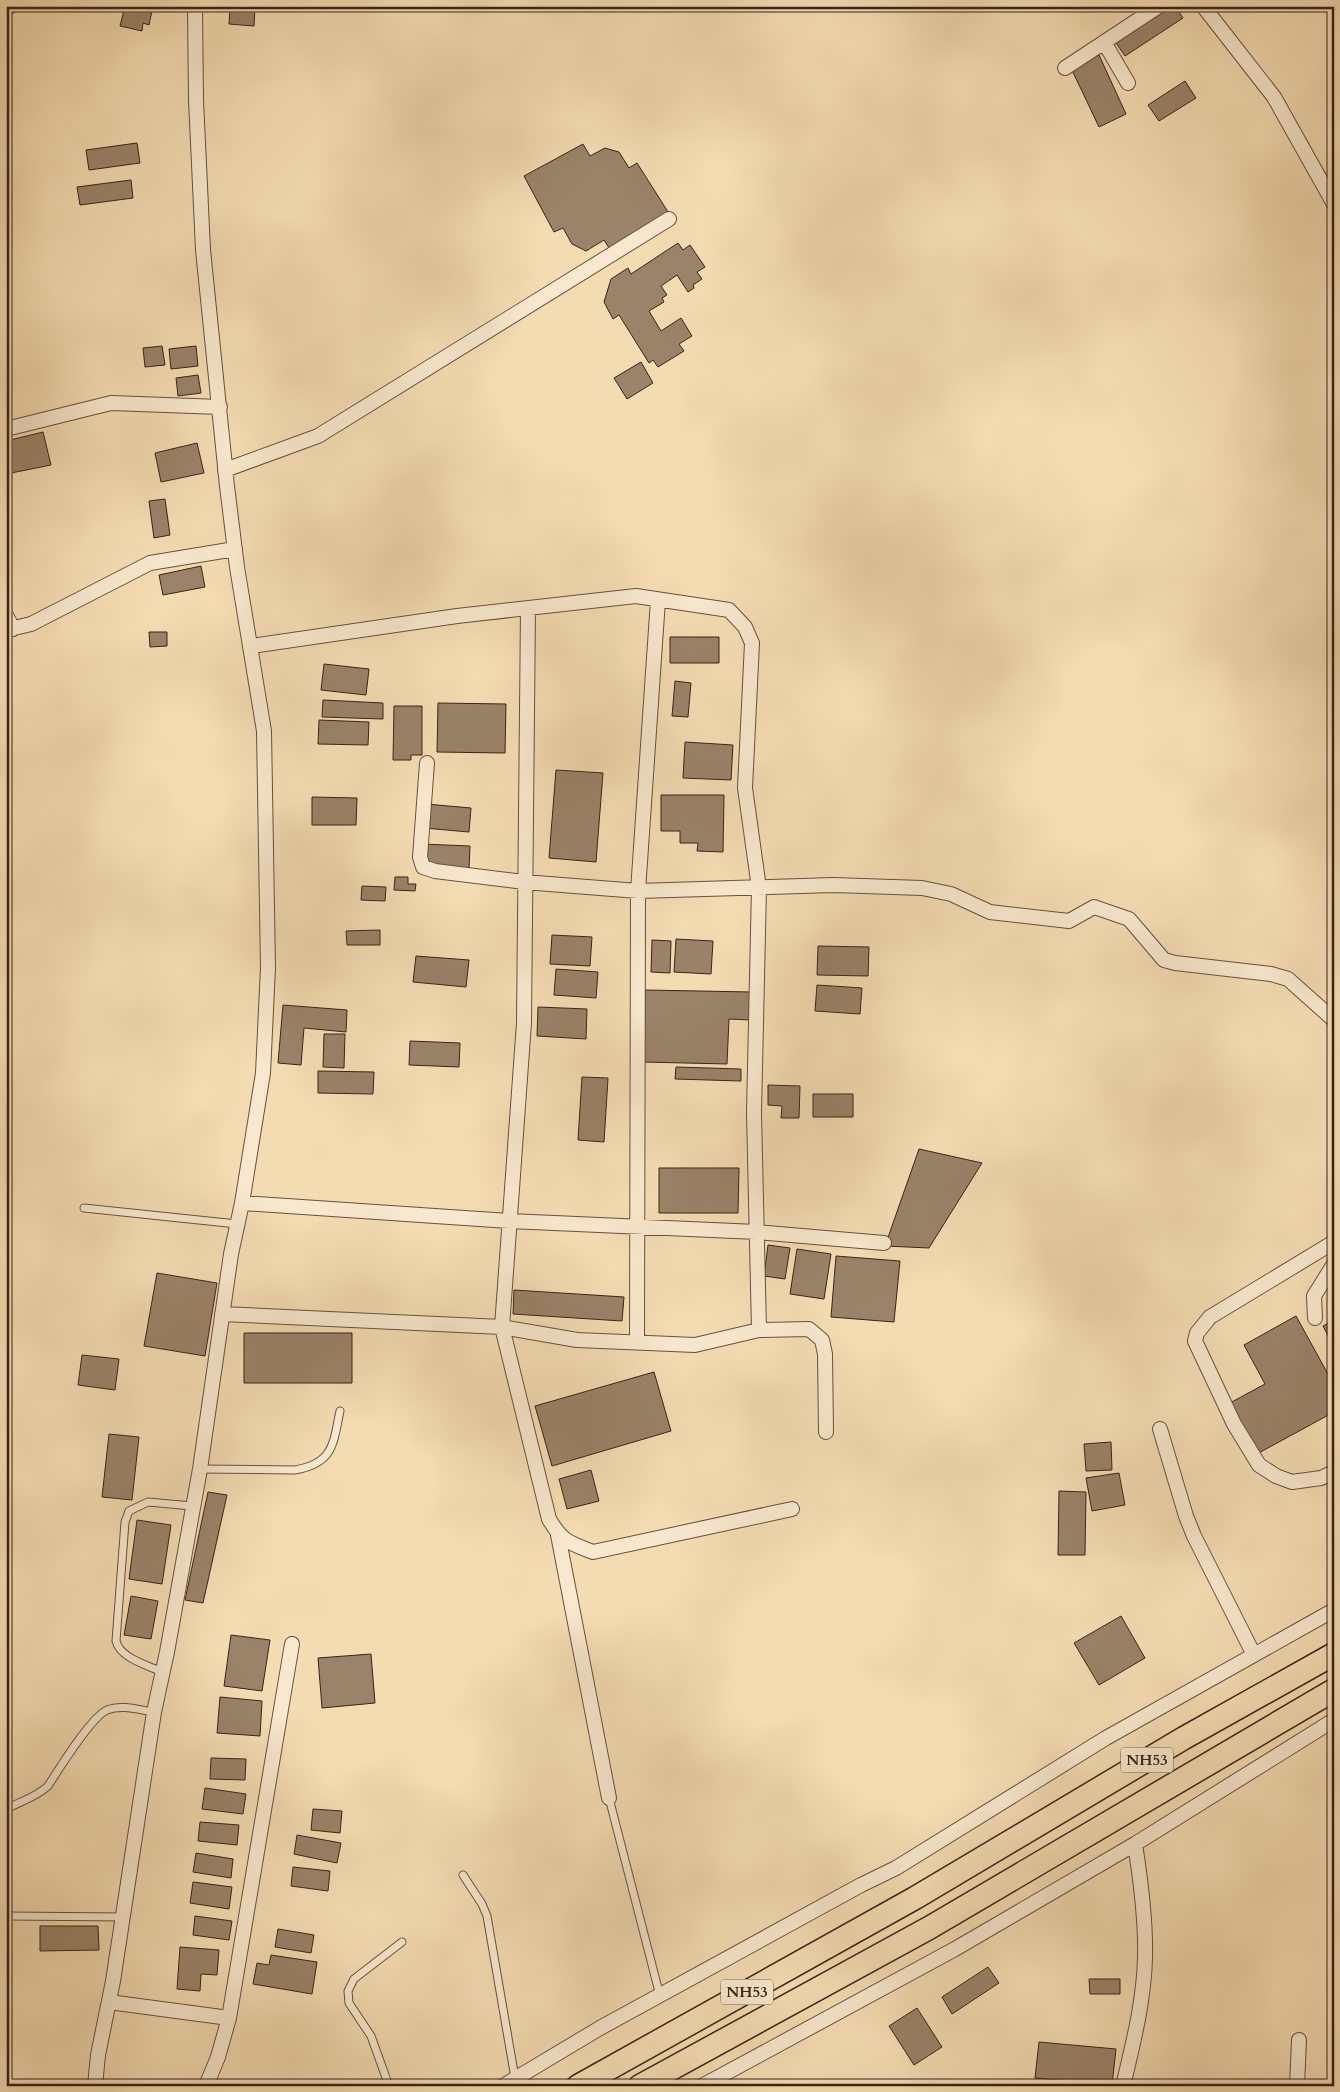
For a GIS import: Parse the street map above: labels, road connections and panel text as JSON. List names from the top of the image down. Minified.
{"streets":{"highway":["NH53"]}}
